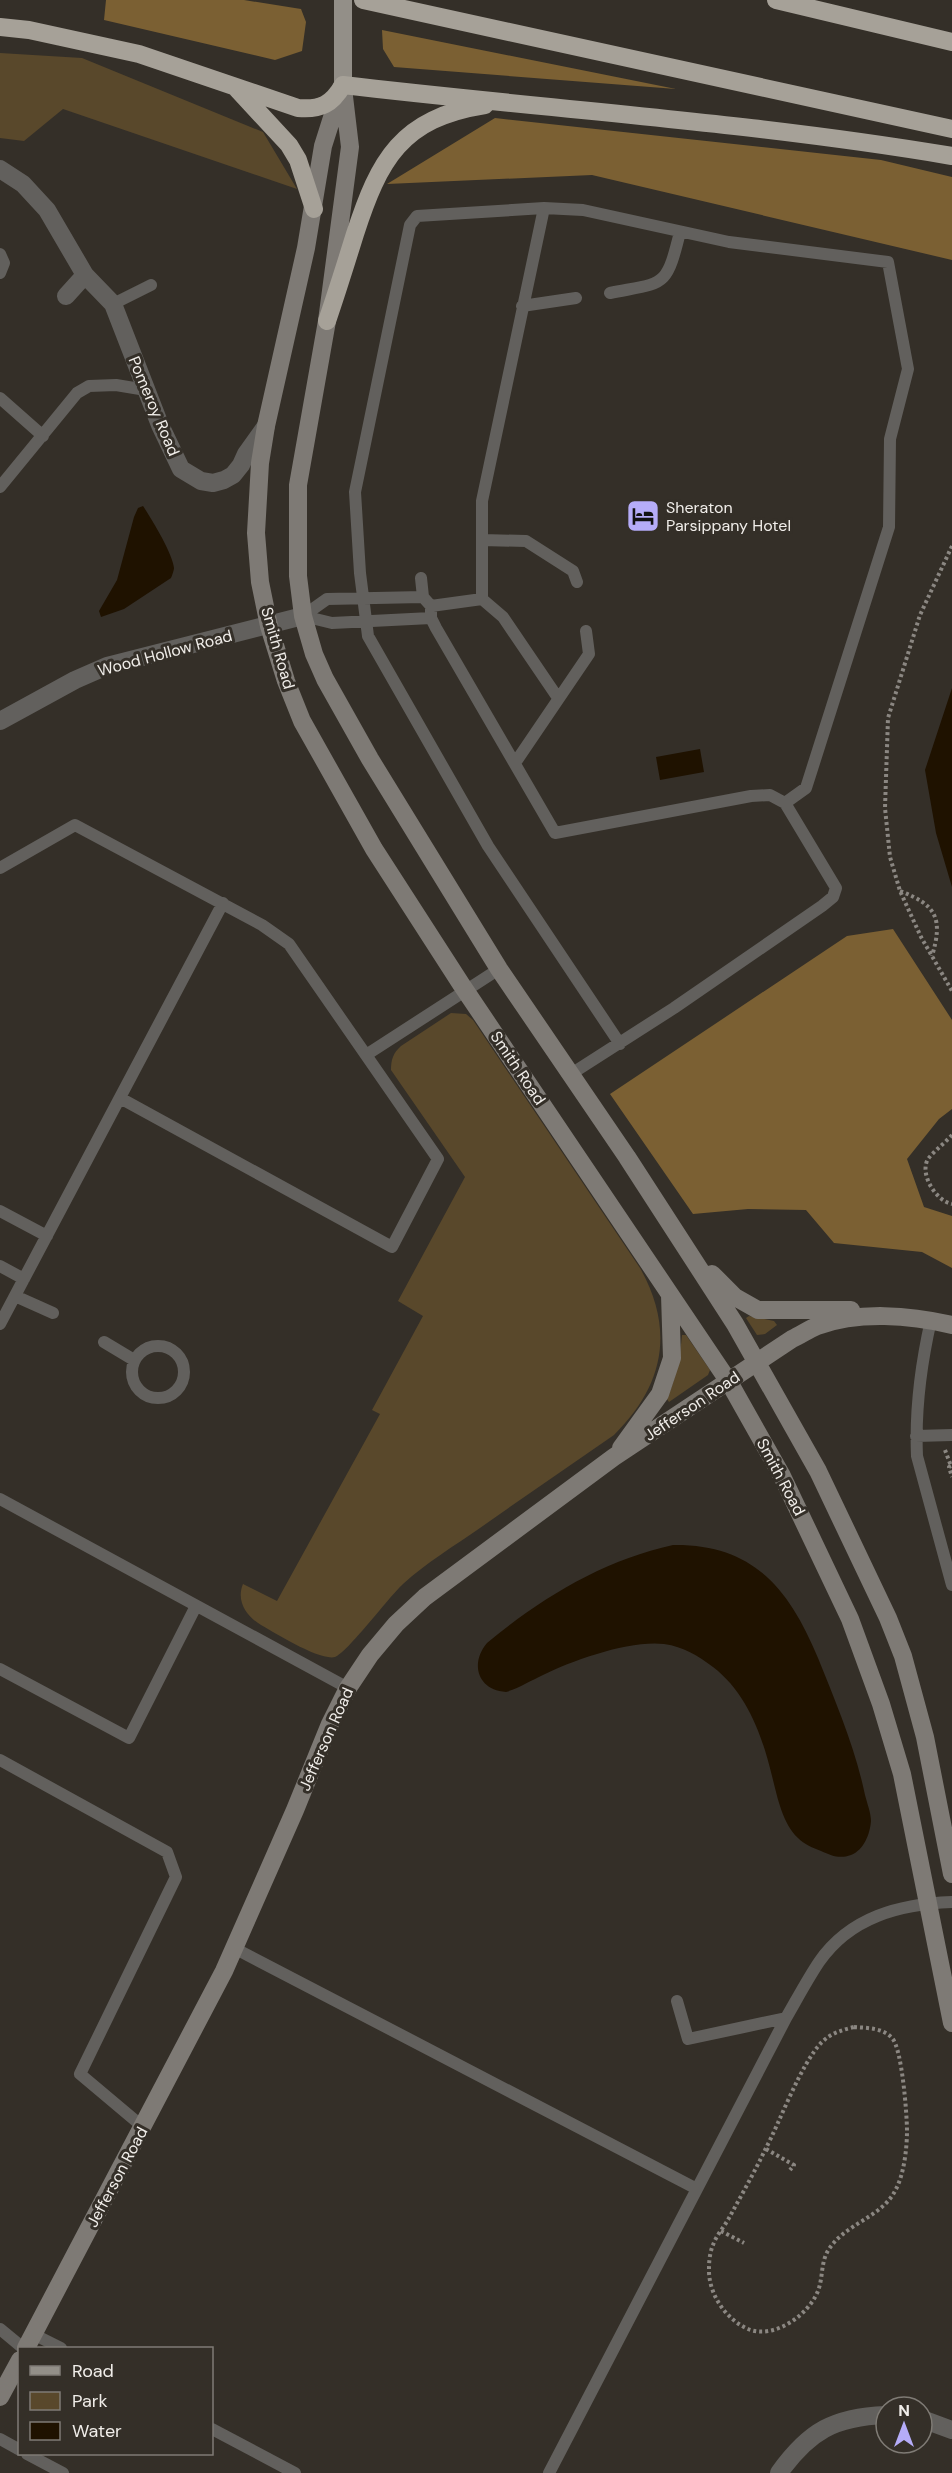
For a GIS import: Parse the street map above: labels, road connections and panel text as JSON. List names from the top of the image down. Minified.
{"streets":{"main road":["Smith Road","Jefferson Road"],"street":["Pomeroy Road","Wood Hollow Road"]},"crossings":[["Pomeroy Road","Smith Road"],["Smith Road","Wood Hollow Road"],["Smith Road","Jefferson Road"]],"places":{"hotel":["Sheraton Parsippany Hotel"]},"legend":["Road","Park","Water"],"north":"top"}
